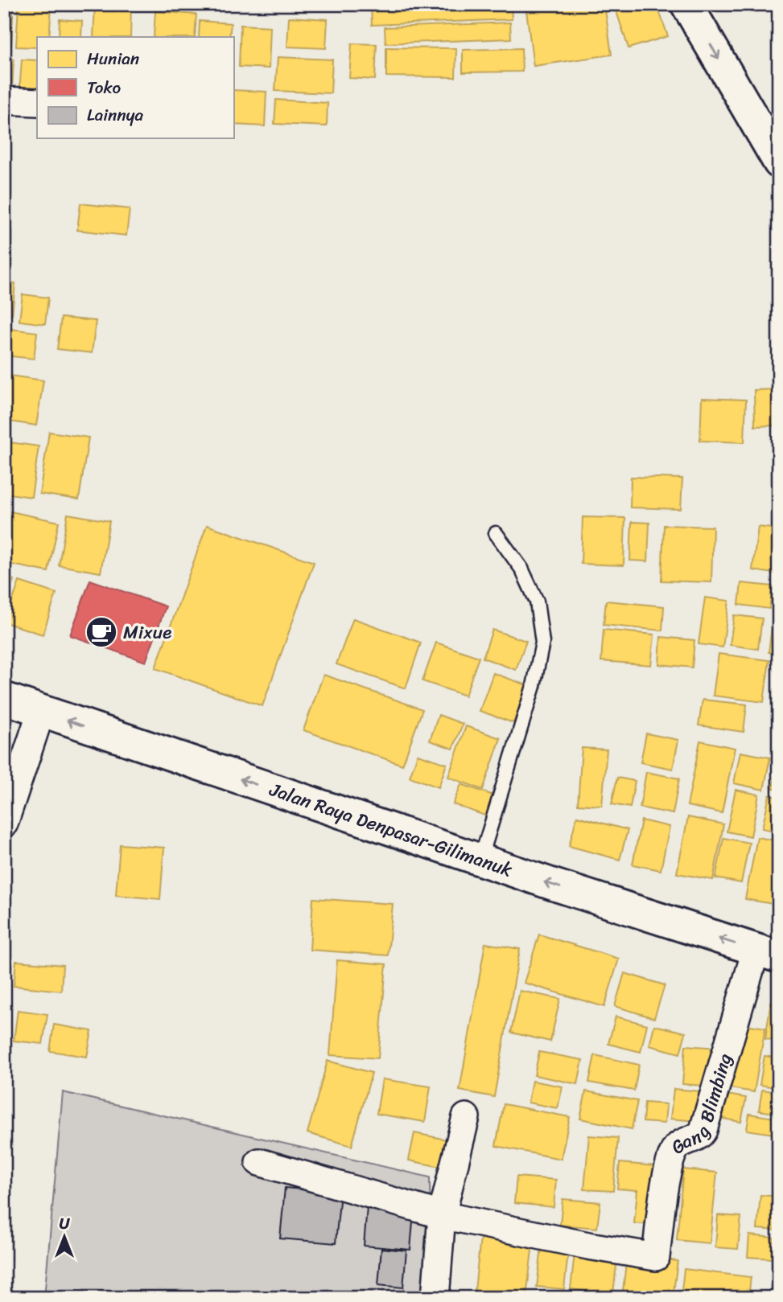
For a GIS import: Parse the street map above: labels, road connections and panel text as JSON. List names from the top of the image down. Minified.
{"streets":{"highway":["Jalan Raya Denpasar-Gilimanuk"],"street":["Gang Blimbing"]},"crossings":[["Jalan Raya Denpasar-Gilimanuk","Gang Blimbing"]],"one_way":["Jalan Raya Denpasar-Gilimanuk"],"places":{"cafe":["Mixue"]},"legend":["Hunian","Toko","Lainnya"],"north":"top"}
